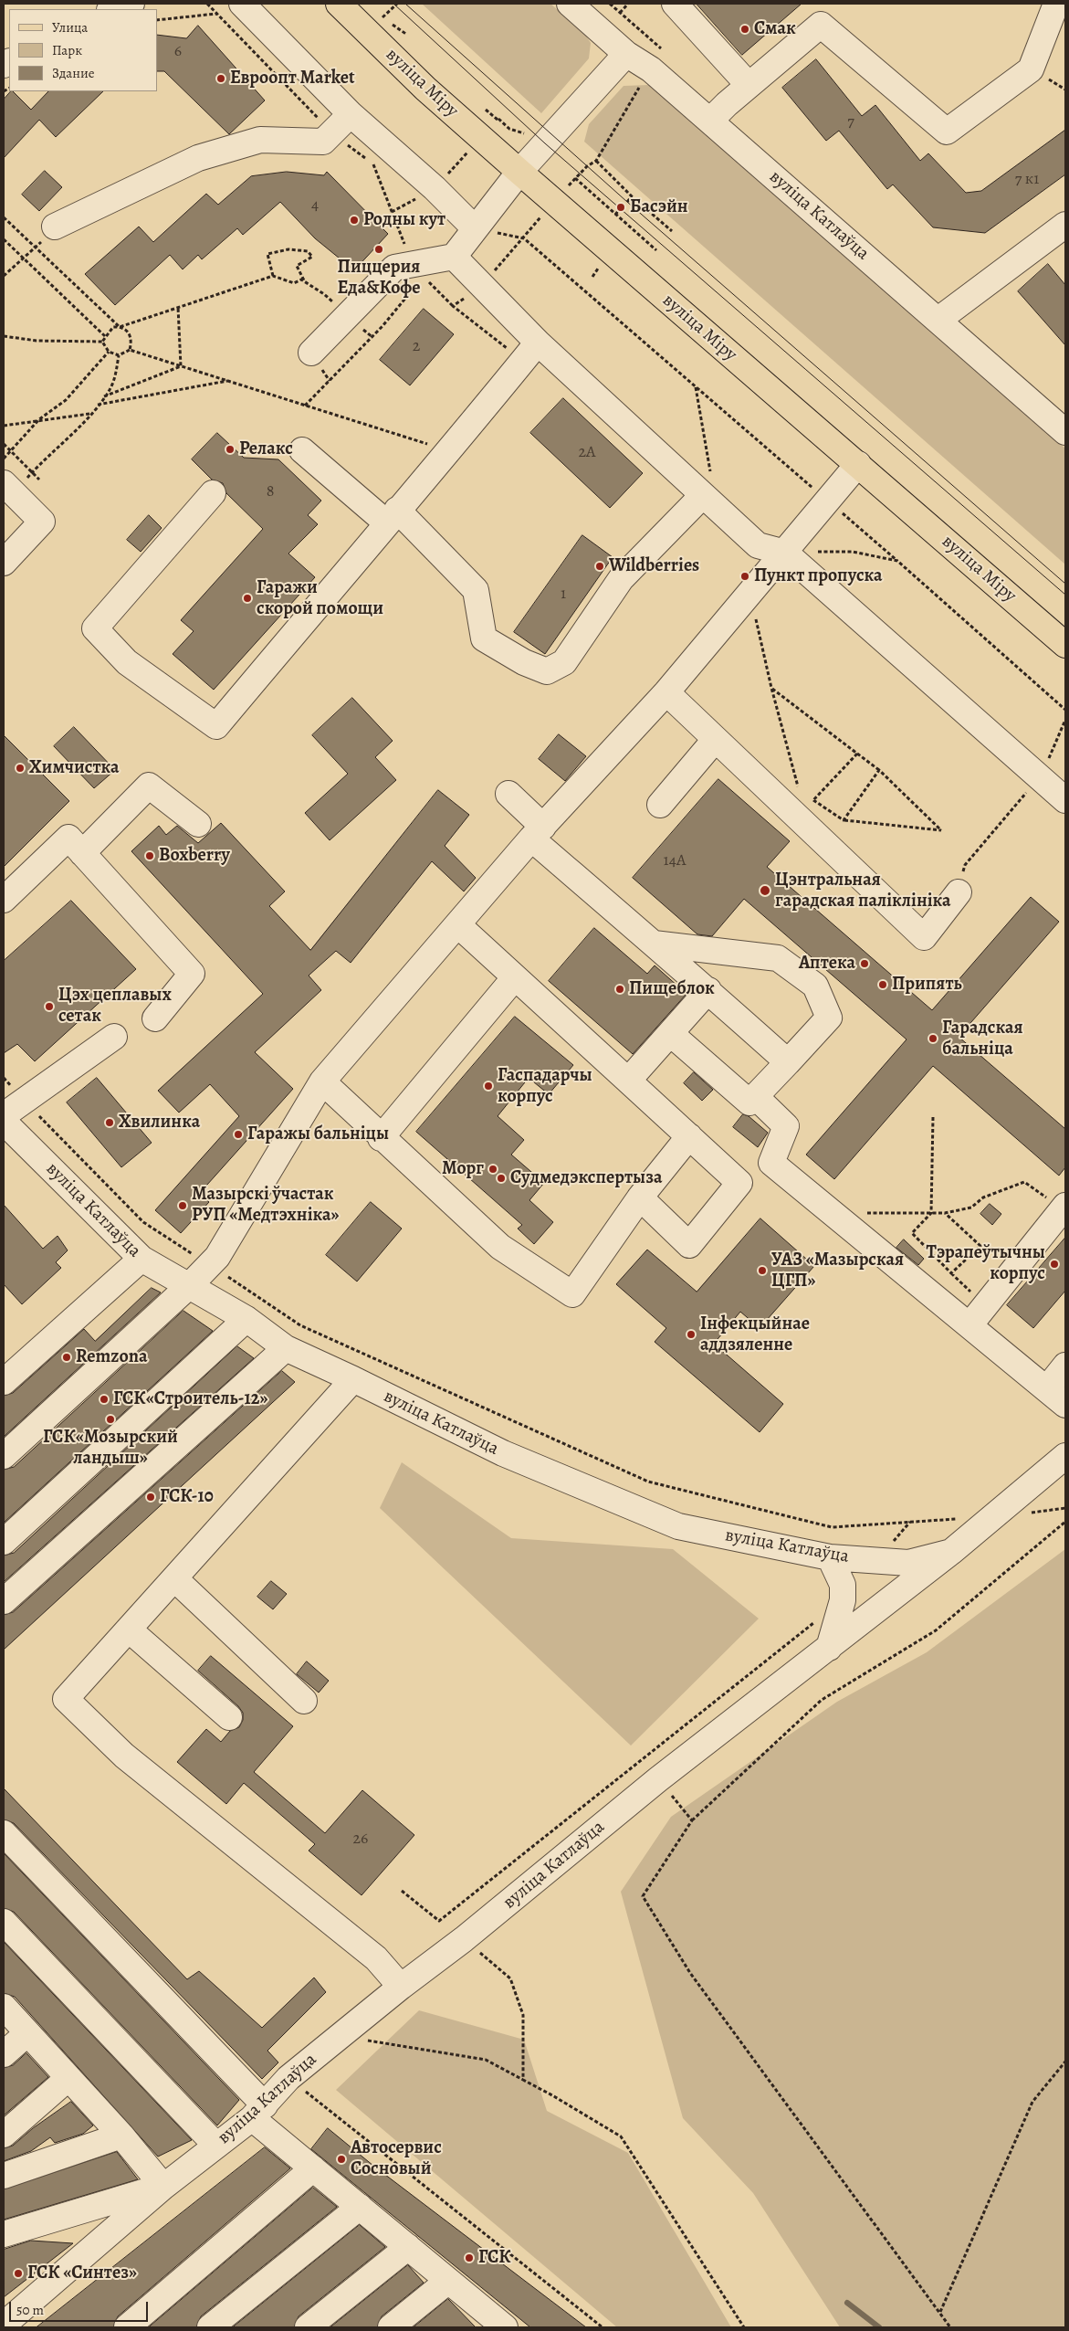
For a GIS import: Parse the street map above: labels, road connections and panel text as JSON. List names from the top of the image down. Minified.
{"streets":{"main road":["вуліца Міру"],"street":["вуліца Катлаўца"]},"places":["Смак","Евроопт Market","Басэйн","Родны кут","Пиццерия Еда&Кофе","Релакс","Wildberries","Пункт пропуска","Гаражи скорой помощи","Химчистка","Boxberry","Цэнтральная гарадская паліклініка","Аптека","Припять","Пищеблок","Цэх цеплавых сетак","Гарадская бальніца","Гаспадарчы корпус","Хвилинка","Гаражы бальніцы","Морг","Судмедэкспертыза","Мазырскі ўчастак РУП «Медтэхніка»","Тэрапеўтычны корпус","УАЗ «Мазырская ЦГП»","Інфекцыйнае аддзяленне","Remzona","ГСК«Строитель-12»","ГСК«Мозырский ландыш»","ГСК-10","Автосервис Сосновый","ГСК","ГСК «Синтез»"],"house_numbers":["6","7","7 к1","4","2","2А","8","1","14А","26"],"legend":["Улица","Парк","Здание"],"scale_bar":"50 m"}
